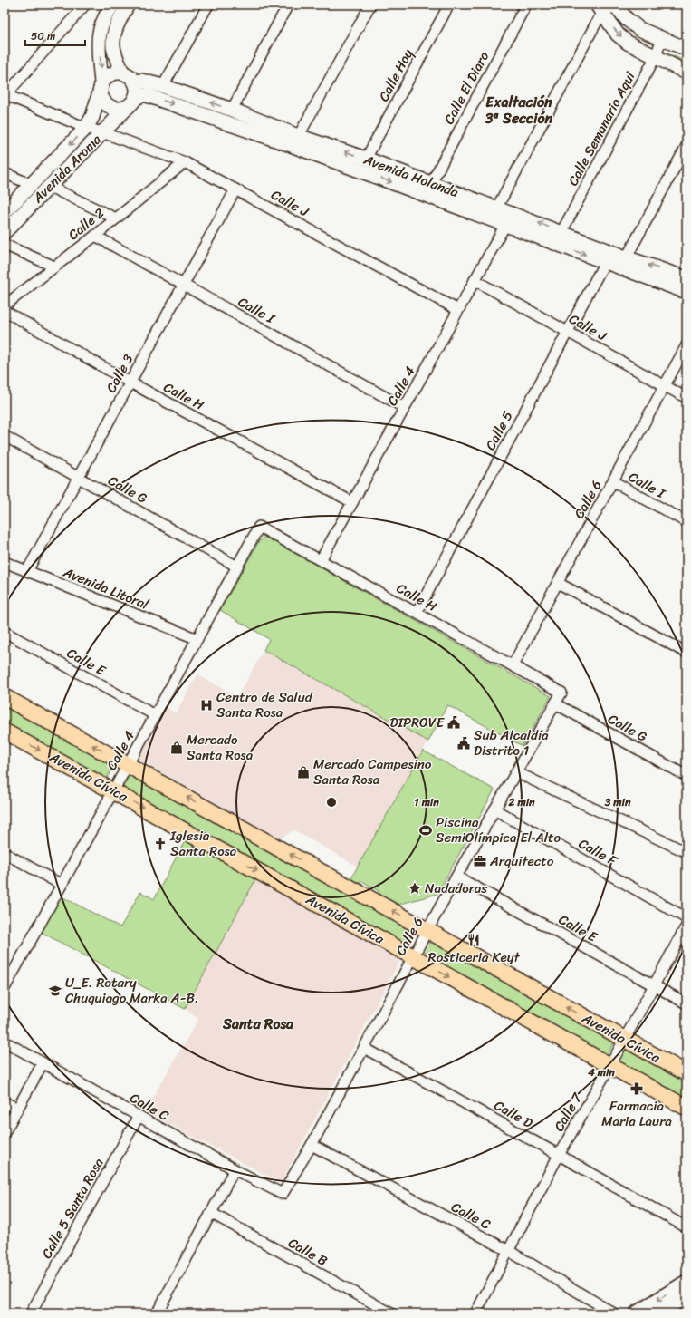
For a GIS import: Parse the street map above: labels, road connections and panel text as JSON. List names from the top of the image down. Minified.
{"streets":{"main road":["Avenida Cívica"],"street":["Calle Hoy","Calle El Diaro","Calle Semanario Aqui","Avenida Aroma","Avenida Holanda","Calle J","Calle 2","Calle I","Calle 3","Calle 4","Calle H","Calle 5","Calle G","Calle 6","Avenida Litoral","Calle E","Calle F","Calle C","Calle 7","Calle D","Calle 5 Santa Rosa","Calle B"]},"crossings":[["Calle Hoy","Avenida Holanda"],["Calle El Diaro","Avenida Holanda"],["Calle Semanario Aqui","Avenida Holanda"],["Avenida Aroma","Avenida Holanda"],["Avenida Aroma","Calle J"],["Avenida Holanda","Calle 4"],["Avenida Holanda","Calle 5"],["Calle J","Calle 2"],["Calle J","Calle 3"],["Calle J","Calle 4"],["Calle J","Calle 5"],["Calle J","Calle 6"],["Calle 2","Calle I"],["Calle I","Calle 3"],["Calle I","Calle 4"],["Calle I","Calle 6"],["Calle 3","Calle H"],["Calle 3","Calle G"],["Calle 3","Avenida Litoral"],["Calle 4","Calle H"],["Calle 4","Calle G"],["Calle 4","Avenida Litoral"],["Calle 4","Calle E"],["Calle 4","Avenida Cívica"],["Calle H","Calle 5"],["Calle H","Calle 6"],["Calle G","Calle 6"],["Calle 6","Calle E"],["Calle 6","Avenida Cívica"],["Calle 6","Calle F"],["Calle 6","Calle C"],["Calle 6","Calle D"],["Calle E","Calle 7"],["Avenida Cívica","Calle 7"],["Calle C","Calle 7"],["Calle C","Calle 5 Santa Rosa"],["Calle 7","Calle D"]],"districts":["Exaltación 3ª Sección","Santa Rosa"],"places":{"hospital":["Centro de Salud Santa Rosa"],"public building":["DIPROVE","Sub Alcaldía Distrito 1"],"shop":["Mercado Santa Rosa","Mercado Campesino Santa Rosa"],"sports":["Piscina SemiOlímpica El Alto"],"church":["Iglesia Santa Rosa"],"office":["Arquitecto"],"place":["Nadadoras"],"restaurant":["Rosticeria Keyt"],"school or university":["U_E. Rotary Chuquiago Marka A-B."],"pharmacy":["Farmacia Maria Laura"]},"scale_bar":"50 m","rings":["1 min","2 min","3 min","4 min"]}
